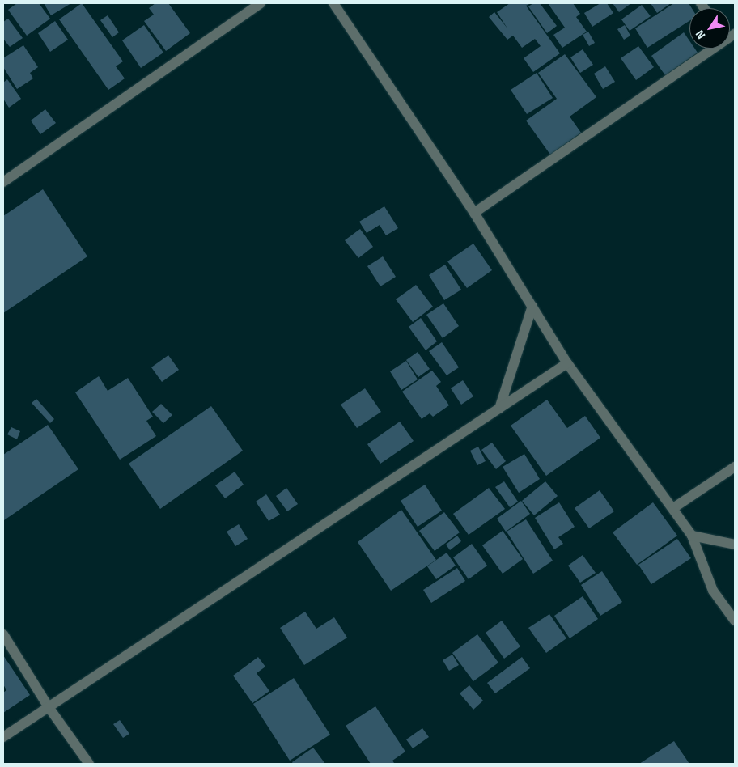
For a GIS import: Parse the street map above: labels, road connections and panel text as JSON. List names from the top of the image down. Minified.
{"north":"bottom left"}
